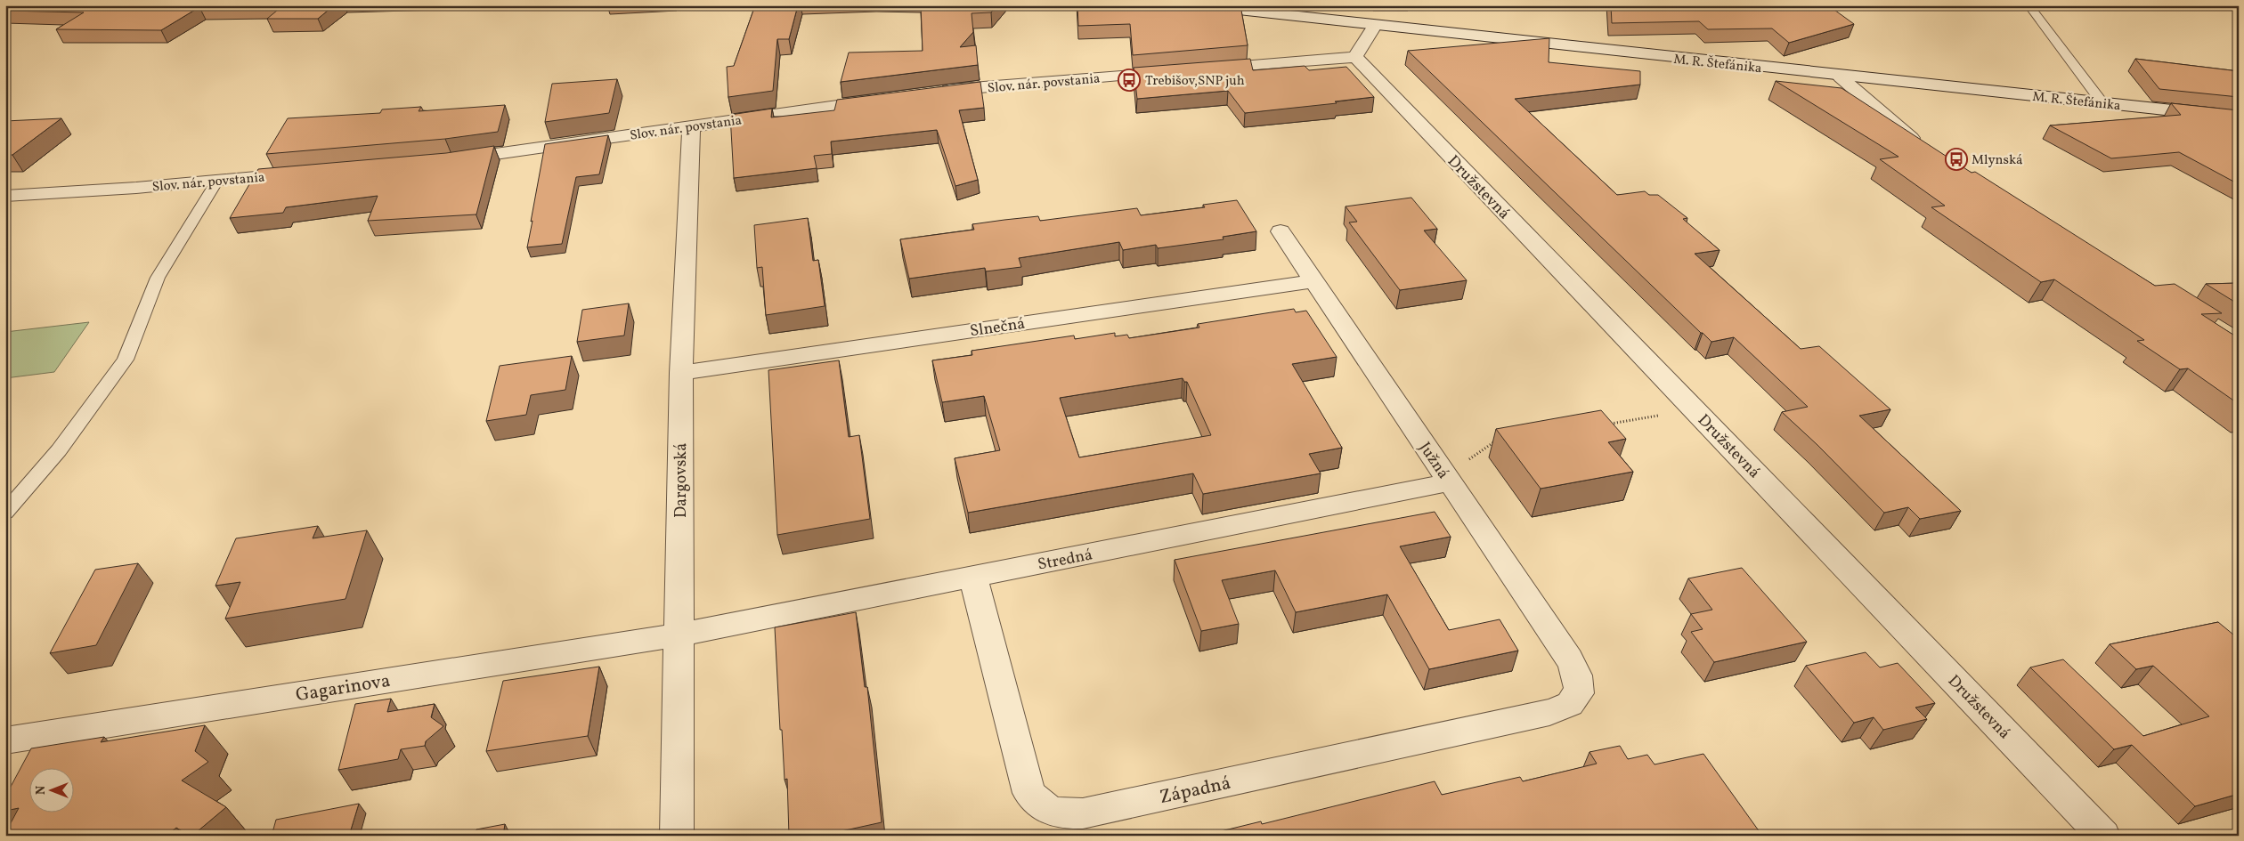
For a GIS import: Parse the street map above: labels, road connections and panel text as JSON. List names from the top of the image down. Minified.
{"streets":{"street":["M. R. Štefánika","Slov. nár. povstania","Družstevná","Slnečná","Južná","Dargovská","Stredná","Gagarinova","Západná"]},"crossings":[["Slov. nár. povstania","Dargovská"],["Slnečná","Južná"],["Slnečná","Dargovská"],["Južná","Stredná"],["Južná","Západná"],["Dargovská","Stredná"],["Dargovská","Gagarinova"],["Stredná","Gagarinova"],["Stredná","Západná"]],"places":{"bus stop":["Trebišov,SNP juh","Mlynská"]},"north":"left"}
